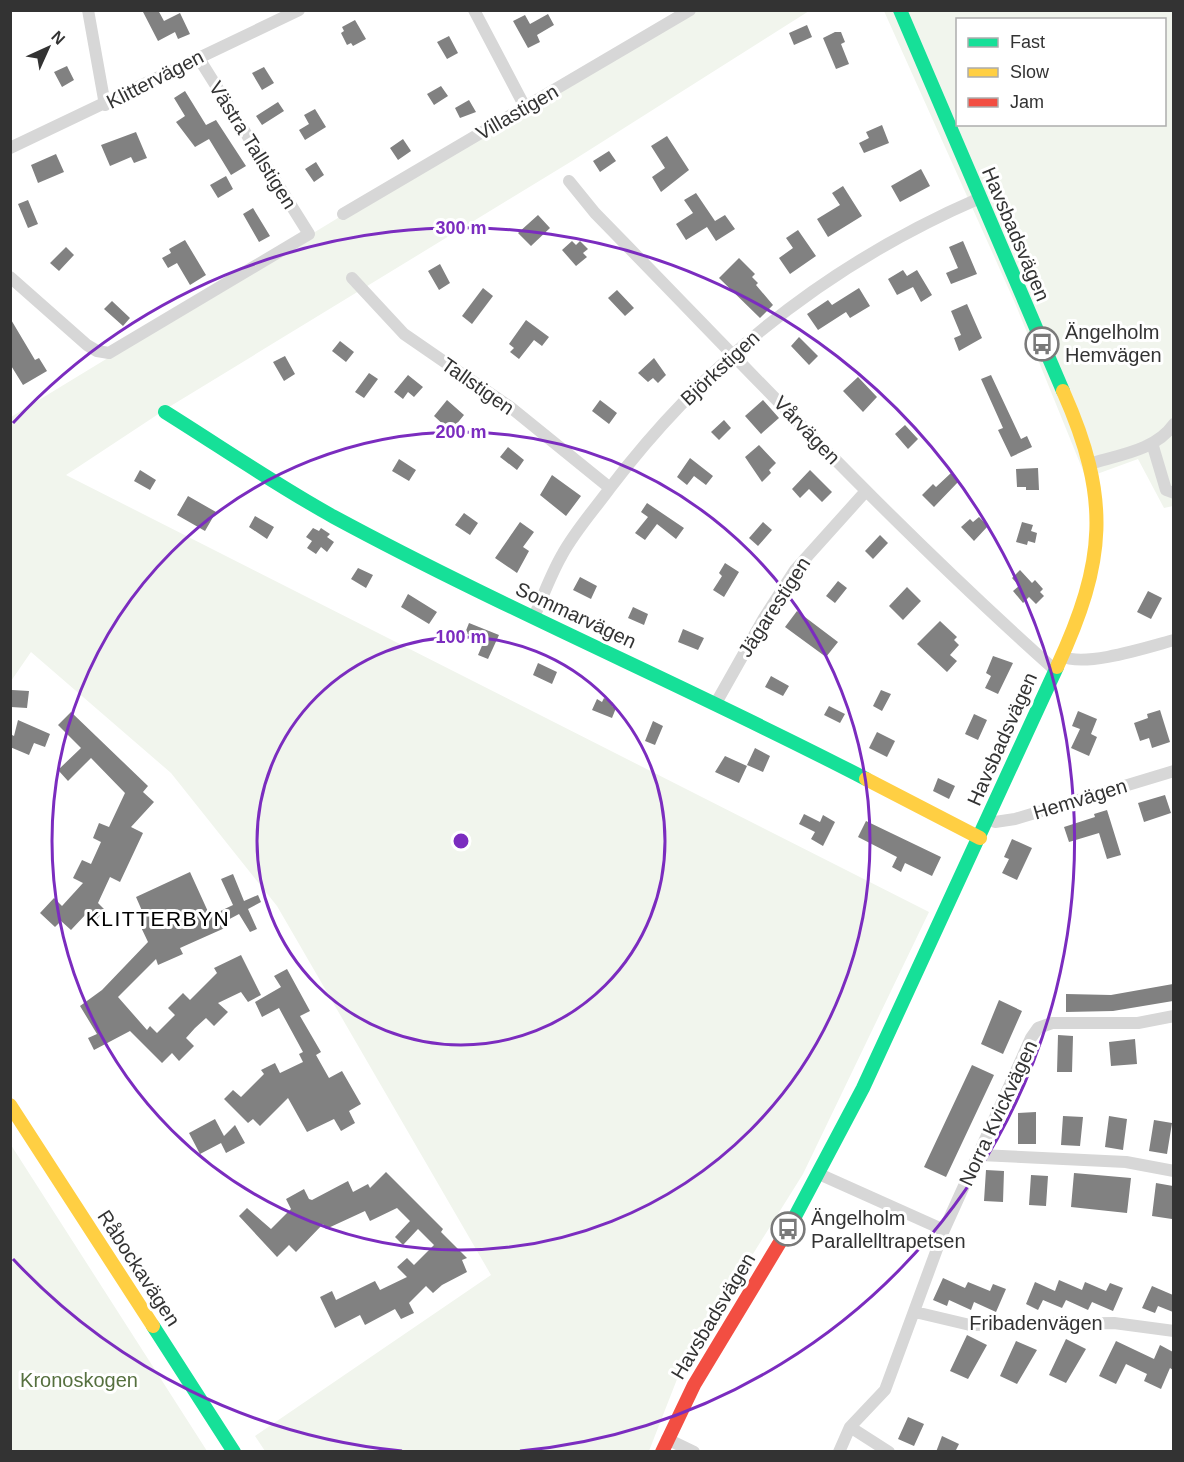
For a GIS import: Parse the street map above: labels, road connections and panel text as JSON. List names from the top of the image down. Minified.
{"streets":{"street":["Klittervägen","Villastigen","Västra Tallstigen","Havsbadsvägen","Björkstigen","Tallstigen","Vårvägen","Jägarestigen","Sommarvägen","Hemvägen","Norra Kvickvägen","Råbockavägen","Fribadenvägen"]},"crossings":[["Klittervägen","Västra Tallstigen"],["Havsbadsvägen","Björkstigen"],["Havsbadsvägen","Vårvägen"],["Havsbadsvägen","Sommarvägen"],["Havsbadsvägen","Hemvägen"],["Björkstigen","Tallstigen"],["Björkstigen","Vårvägen"],["Björkstigen","Sommarvägen"],["Vårvägen","Jägarestigen"],["Jägarestigen","Sommarvägen"]],"districts":["KLITTERBYN"],"parks":["Kronoskogen"],"places":{"bus stop":["Ängelholm Hemvägen","Ängelholm Parallelltrapetsen"]},"legend":["Fast","Slow","Jam"],"north":"top right","rings":["300 m","200 m","100 m"]}
